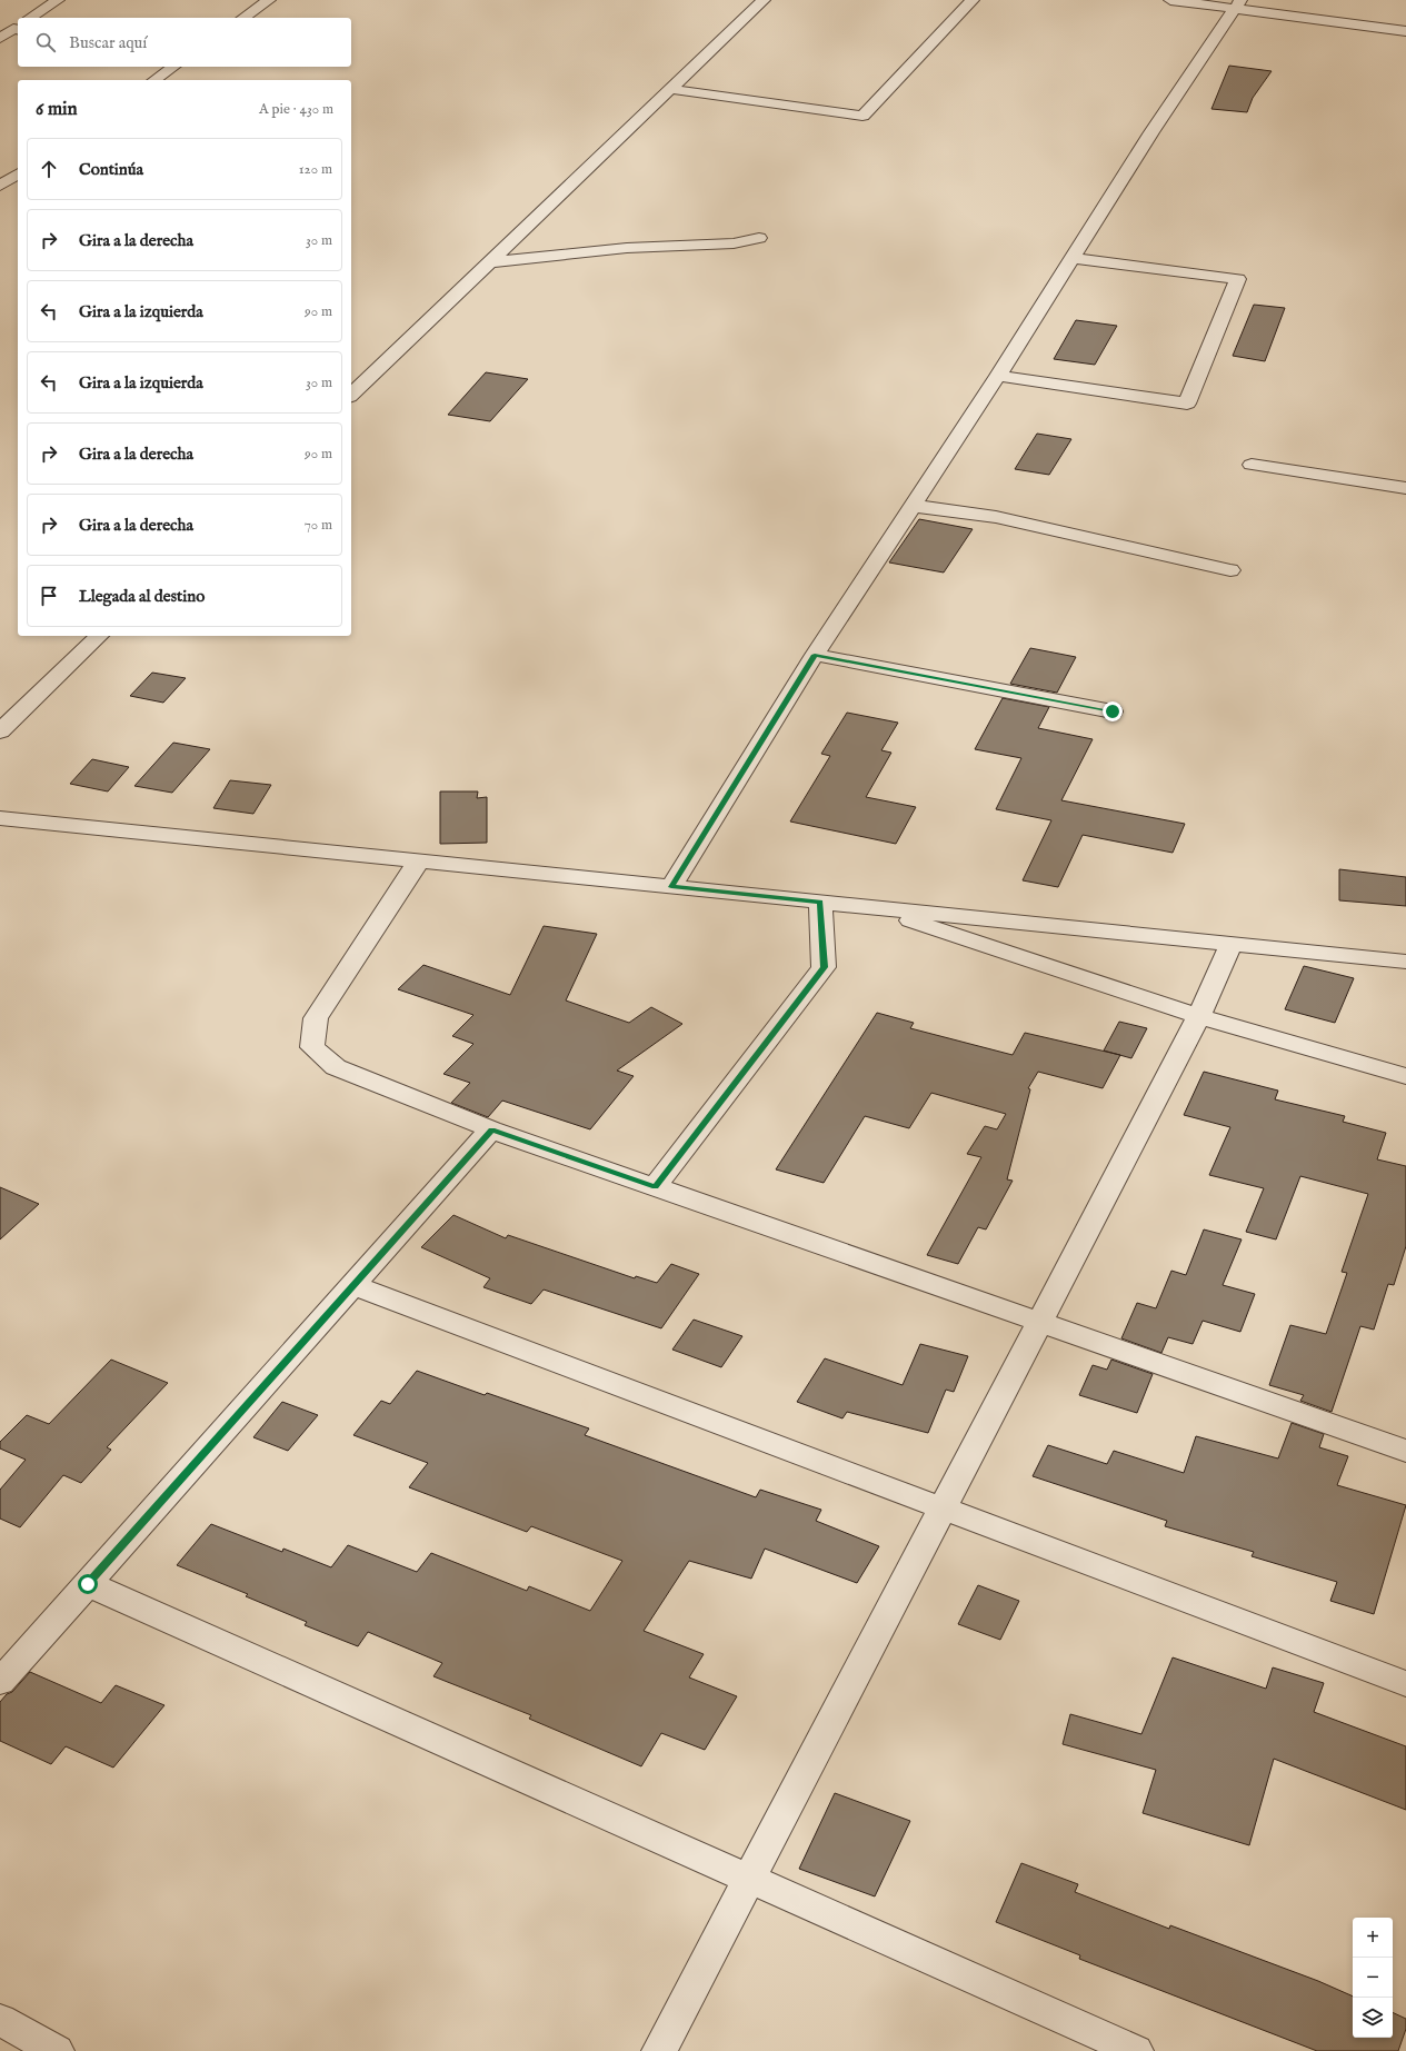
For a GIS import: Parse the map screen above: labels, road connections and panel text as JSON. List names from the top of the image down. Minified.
{"page":{"search":"Buscar aquí","heading":["6 min","A pie · 430 m"],"list":[["Continúa","120 m"],["Gira a la derecha","30 m"],["Gira a la izquierda","90 m"],["Gira a la izquierda","30 m"],["Gira a la derecha","90 m"],["Gira a la derecha","70 m"],"Llegada al destino"],"map_buttons":["+","−"]}}
